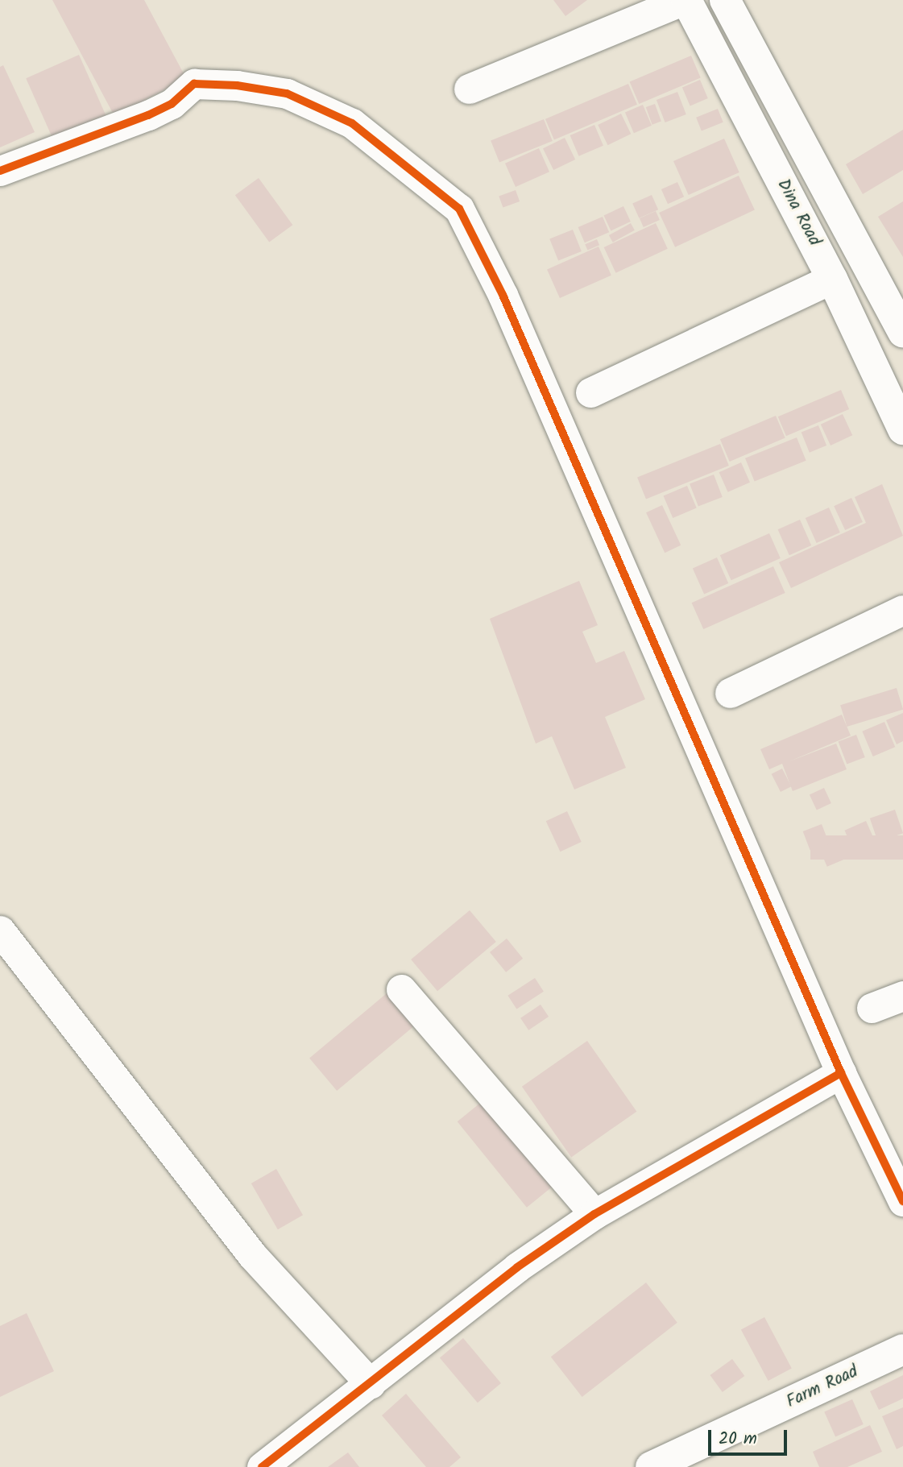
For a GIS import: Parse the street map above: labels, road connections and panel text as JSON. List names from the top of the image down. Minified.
{"streets":{"street":["Dina Road","Farm Road"]},"scale_bar":"20 m"}
